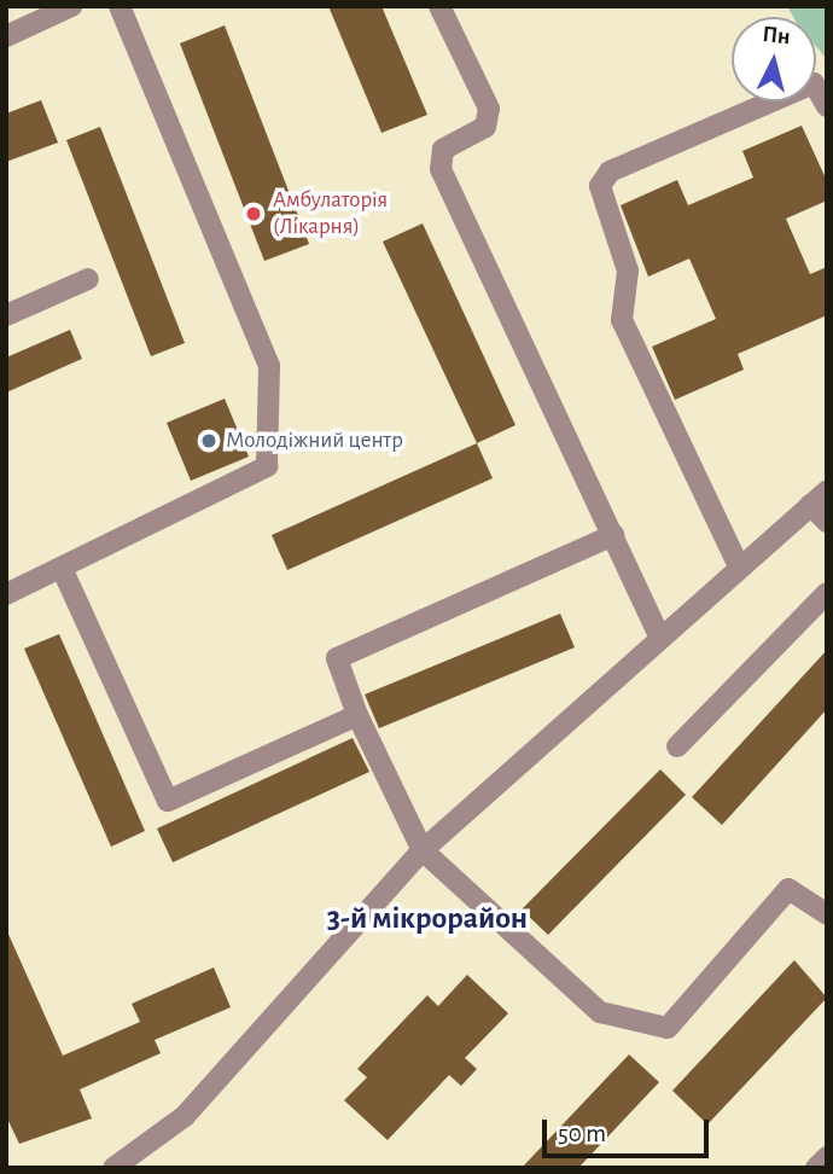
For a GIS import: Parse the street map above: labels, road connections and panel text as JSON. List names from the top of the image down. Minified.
{"districts":["3-й мікрорайон"],"places":["Амбулаторія (Лікарня)","Молодіжний центр"],"scale_bar":"50 m","north":"top"}
